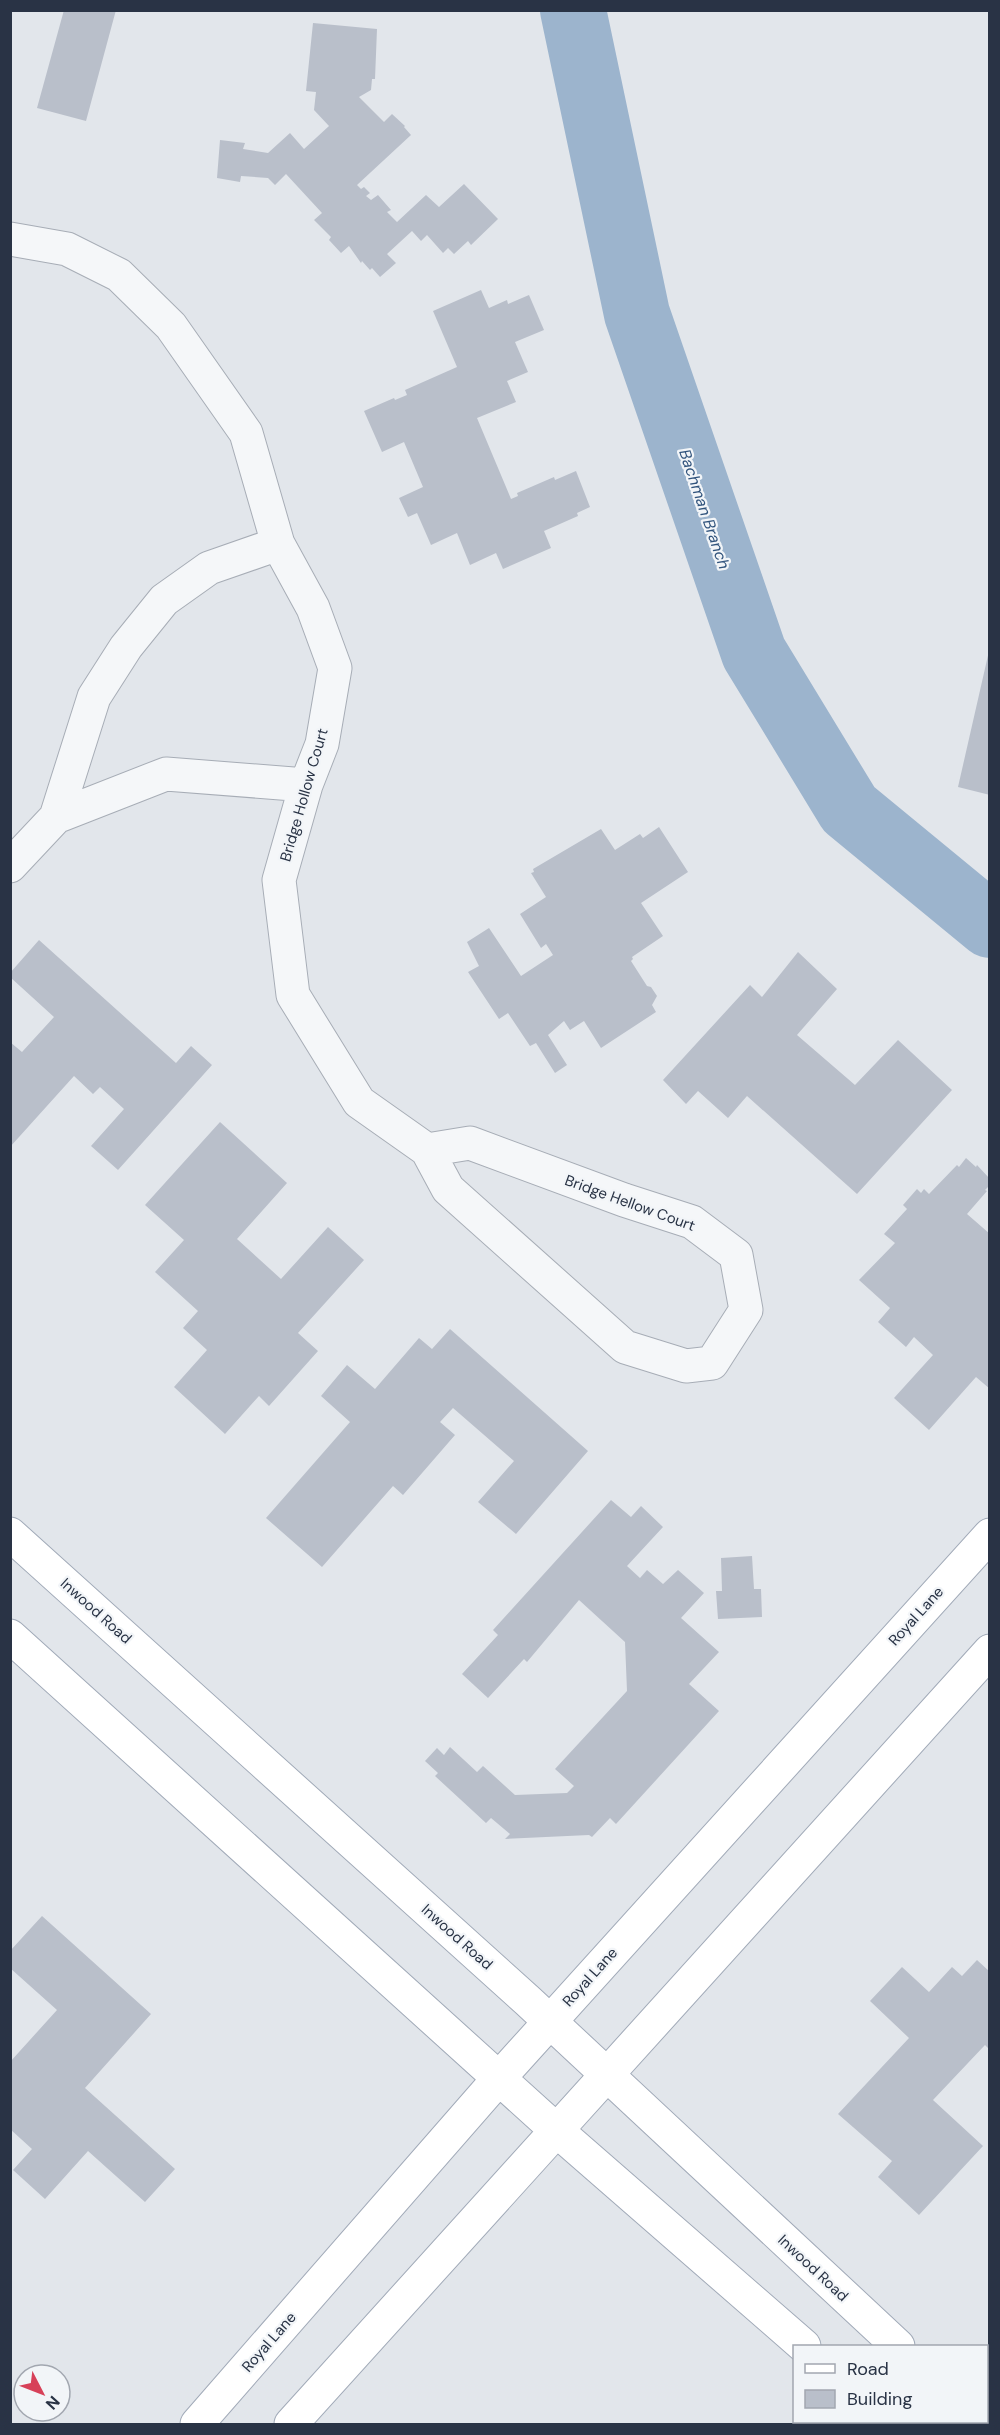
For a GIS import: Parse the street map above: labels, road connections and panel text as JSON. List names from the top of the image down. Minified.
{"streets":{"main road":["Inwood Road","Royal Lane"],"street":["Bridge Hollow Court","Bridge Hellow Court"]},"crossings":[["Bridge Hollow Court","Bridge Hellow Court"],["Inwood Road","Royal Lane"]],"water":["Bachman Branch"],"legend":["Road","Building"],"north":"bottom right"}
